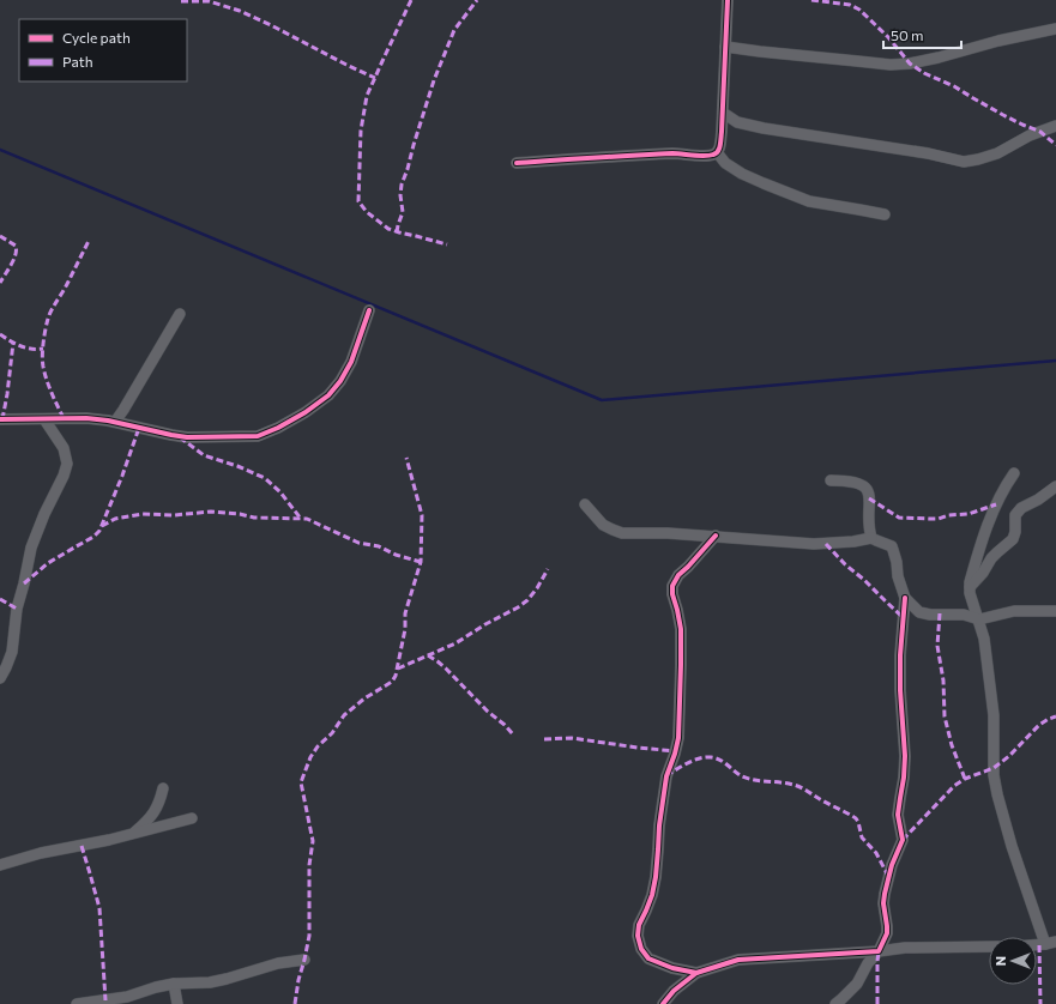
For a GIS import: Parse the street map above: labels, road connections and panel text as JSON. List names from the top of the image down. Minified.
{"legend":["Cycle path","Path"],"scale_bar":"50 m","north":"left"}
